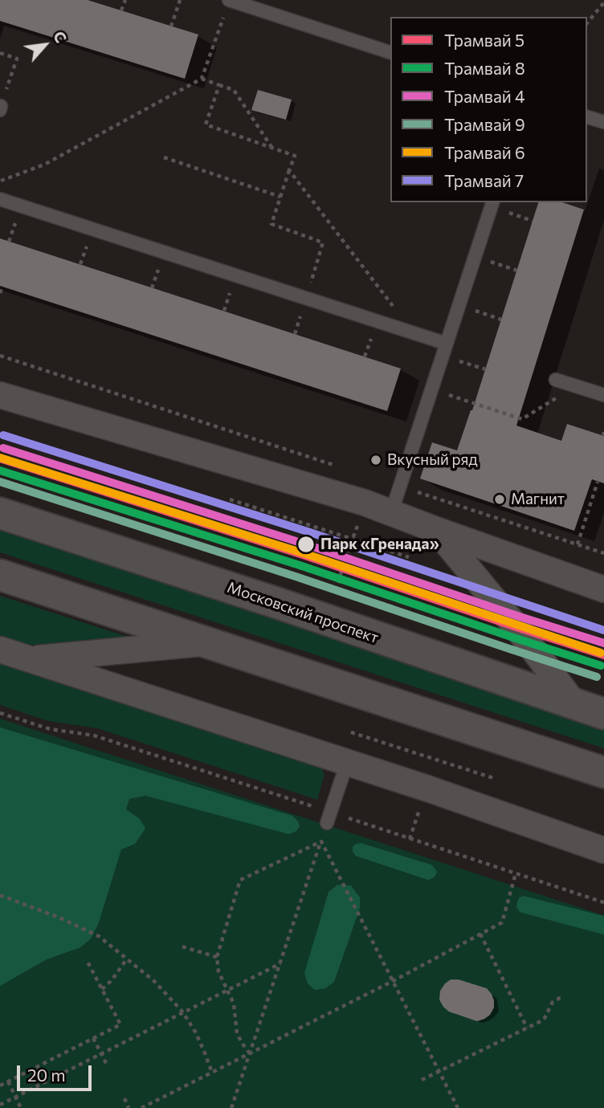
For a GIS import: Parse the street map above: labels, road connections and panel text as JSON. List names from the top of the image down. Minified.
{"streets":{"main road":["Московский проспект"]},"places":["Вкусный ряд","Магнит","Парк «Гренада»"],"lines":["tram line 7","tram line 4","tram line 6","tram line 5","tram line 8","tram line 9"],"legend":["Трамвай 5","Трамвай 8","Трамвай 4","Трамвай 9","Трамвай 6","Трамвай 7"],"scale_bar":"20 m","north":"top right"}
